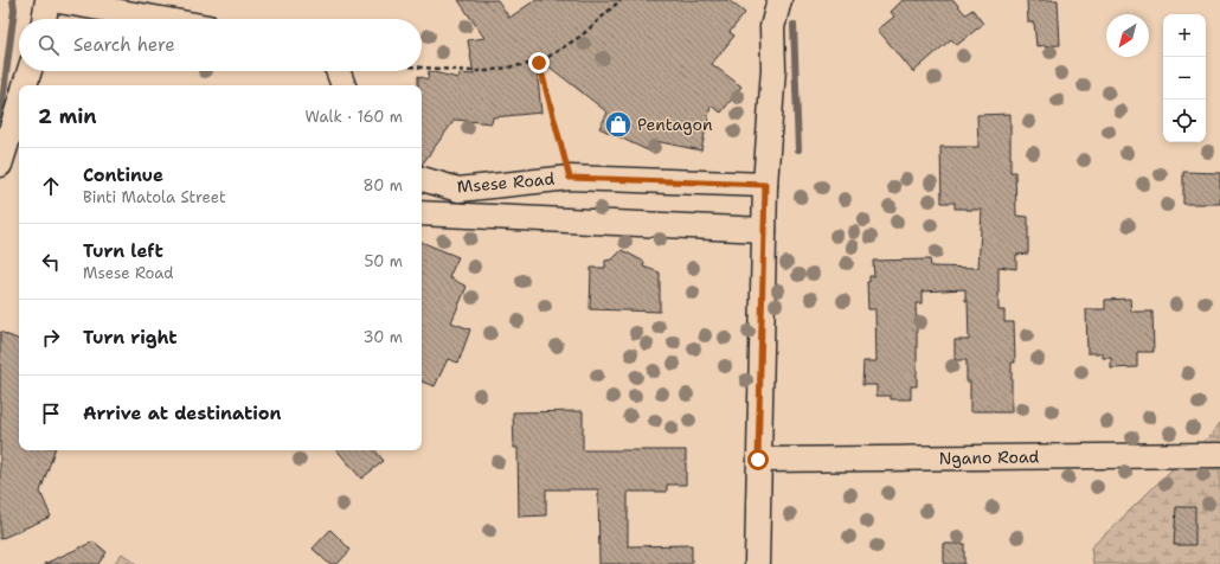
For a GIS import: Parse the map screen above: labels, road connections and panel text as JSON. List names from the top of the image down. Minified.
{"streets":{"street":["Msese Road","Ngano Road"]},"places":{"shop":["Pentagon"]},"north":"bottom left","page":{"map_buttons":["+","−"],"search":"Search here","heading":["2 min","Walk · 160 m"],"list":[["Continue","Binti Matola Street","80 m"],["Turn left","Msese Road","50 m"],["Turn right","30 m"],"Arrive at destination"]}}
